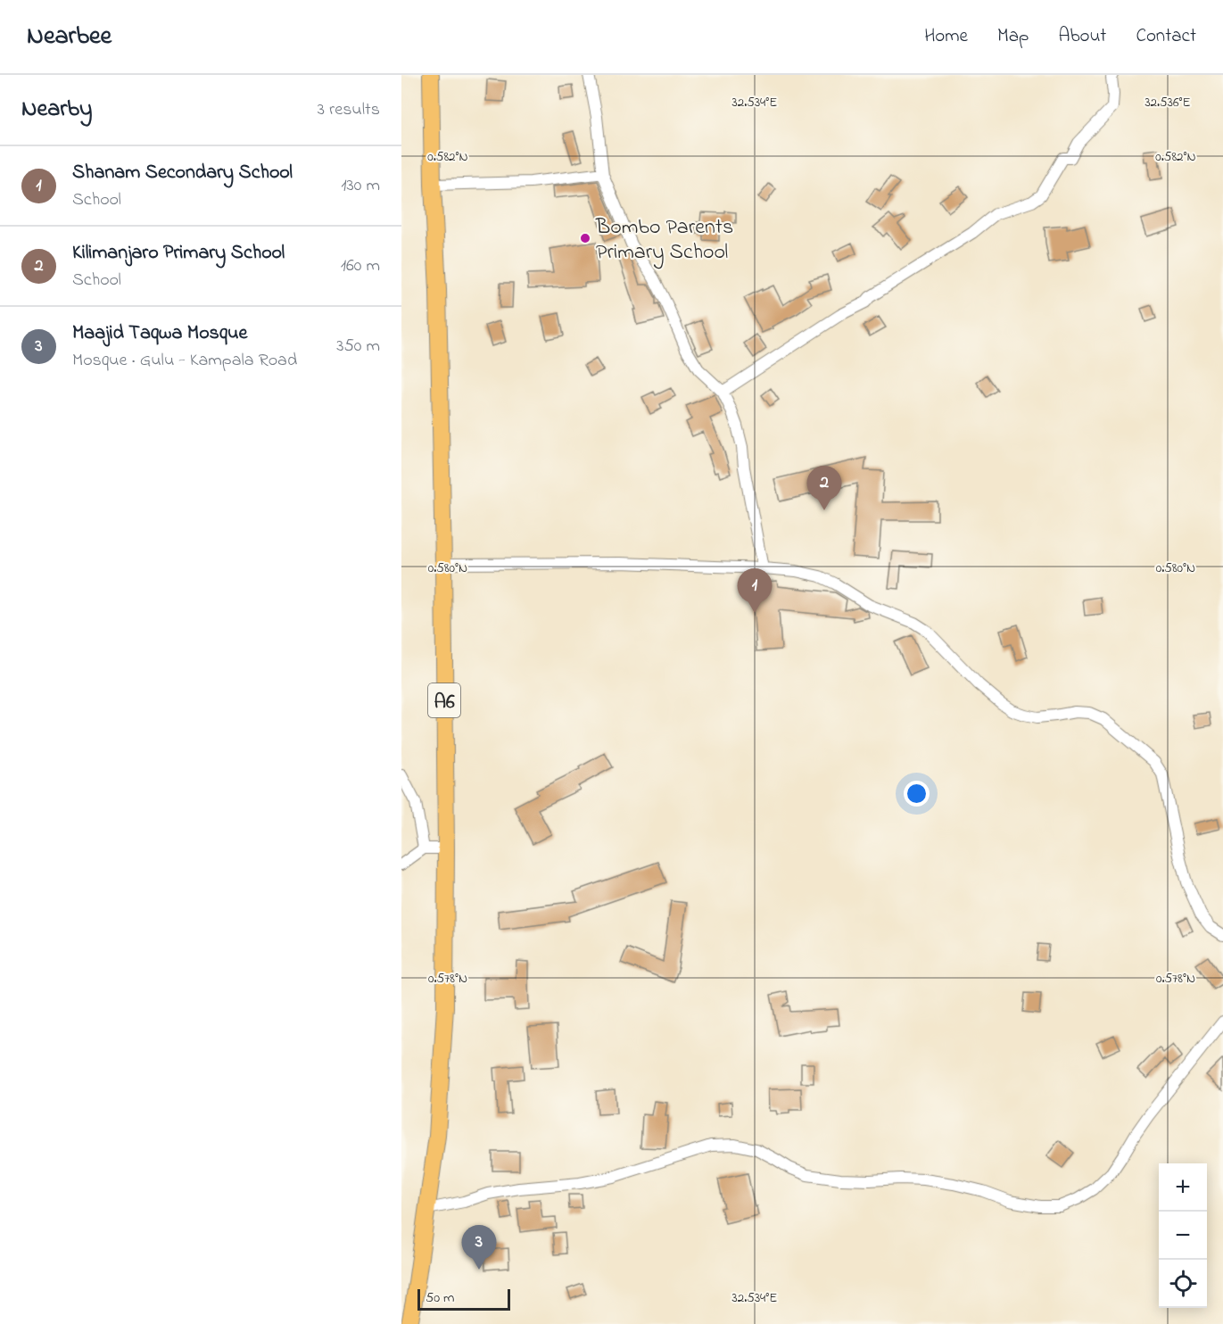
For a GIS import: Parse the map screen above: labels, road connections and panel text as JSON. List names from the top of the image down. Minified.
{"streets":{"main road":["A6"]},"places":["Bombo Parents Primary School"],"scale_bar":"50 m","page":{"header":"Nearbee","nav":["Home","Map","About","Contact"],"heading":["Nearby","3 results"],"list":[{"mark":"1","name":"Shanam Secondary School","note":"School","value":"130 m"},{"mark":"2","name":"Kilimanjaro Primary School","note":"School","value":"160 m"},{"mark":"3","name":"Maajid Taqwa Mosque","note":"Mosque · Gulu - Kampala Road","value":"350 m"}],"pins":["2","1","3"],"map_buttons":["+","−"],"scale":"50 m"},"coordinates":["32.534°E","32.536°E","0.582°N","0.580°N","0.578°N"]}
